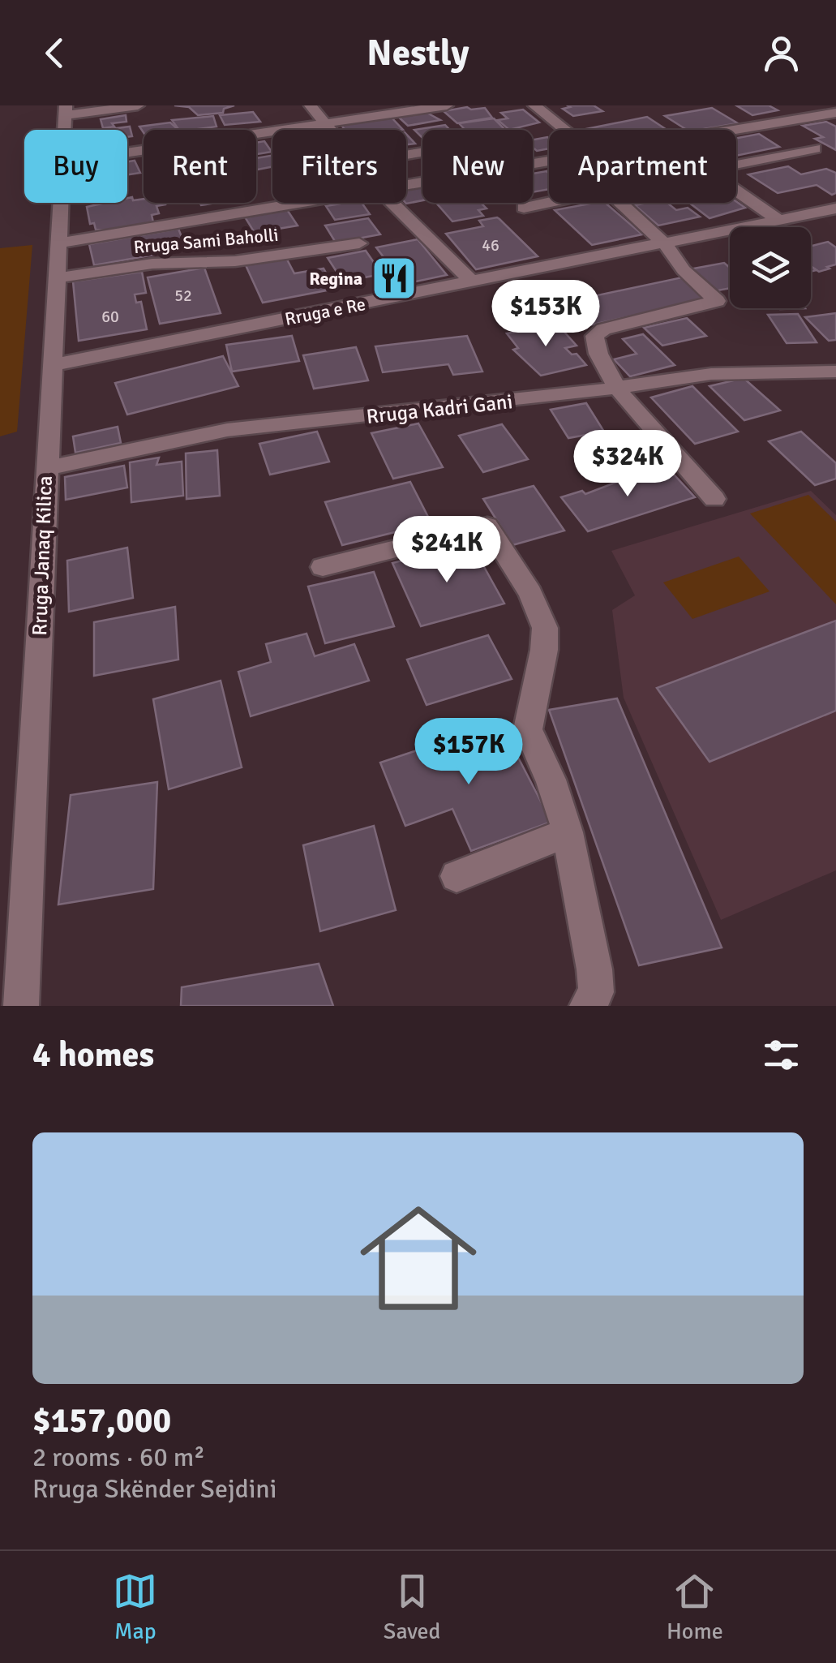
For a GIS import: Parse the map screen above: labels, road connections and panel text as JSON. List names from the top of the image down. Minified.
{"streets":{"street":["Rruga Sami Baholli","Rruga e Re","Rruga Kadri Gani","Rruga Janaq Kilica"]},"crossings":[["Rruga Sami Baholli","Rruga Janaq Kilica"],["Rruga e Re","Rruga Janaq Kilica"],["Rruga Kadri Gani","Rruga Janaq Kilica"]],"places":{"restaurant":["Regina"]},"house_numbers":["46","52","60"],"page":{"header":"Nestly","chip":["Buy","Rent","Filters","New","Apartment"],"price":["$153K","$324K","$241K","$157K"],"heading":"4 homes","list":[{"name":"$157,000","note":"2 rooms · 60 m² · Rruga Skënder Sejdini"}],"tabs":["Map","Saved","Home"]}}
